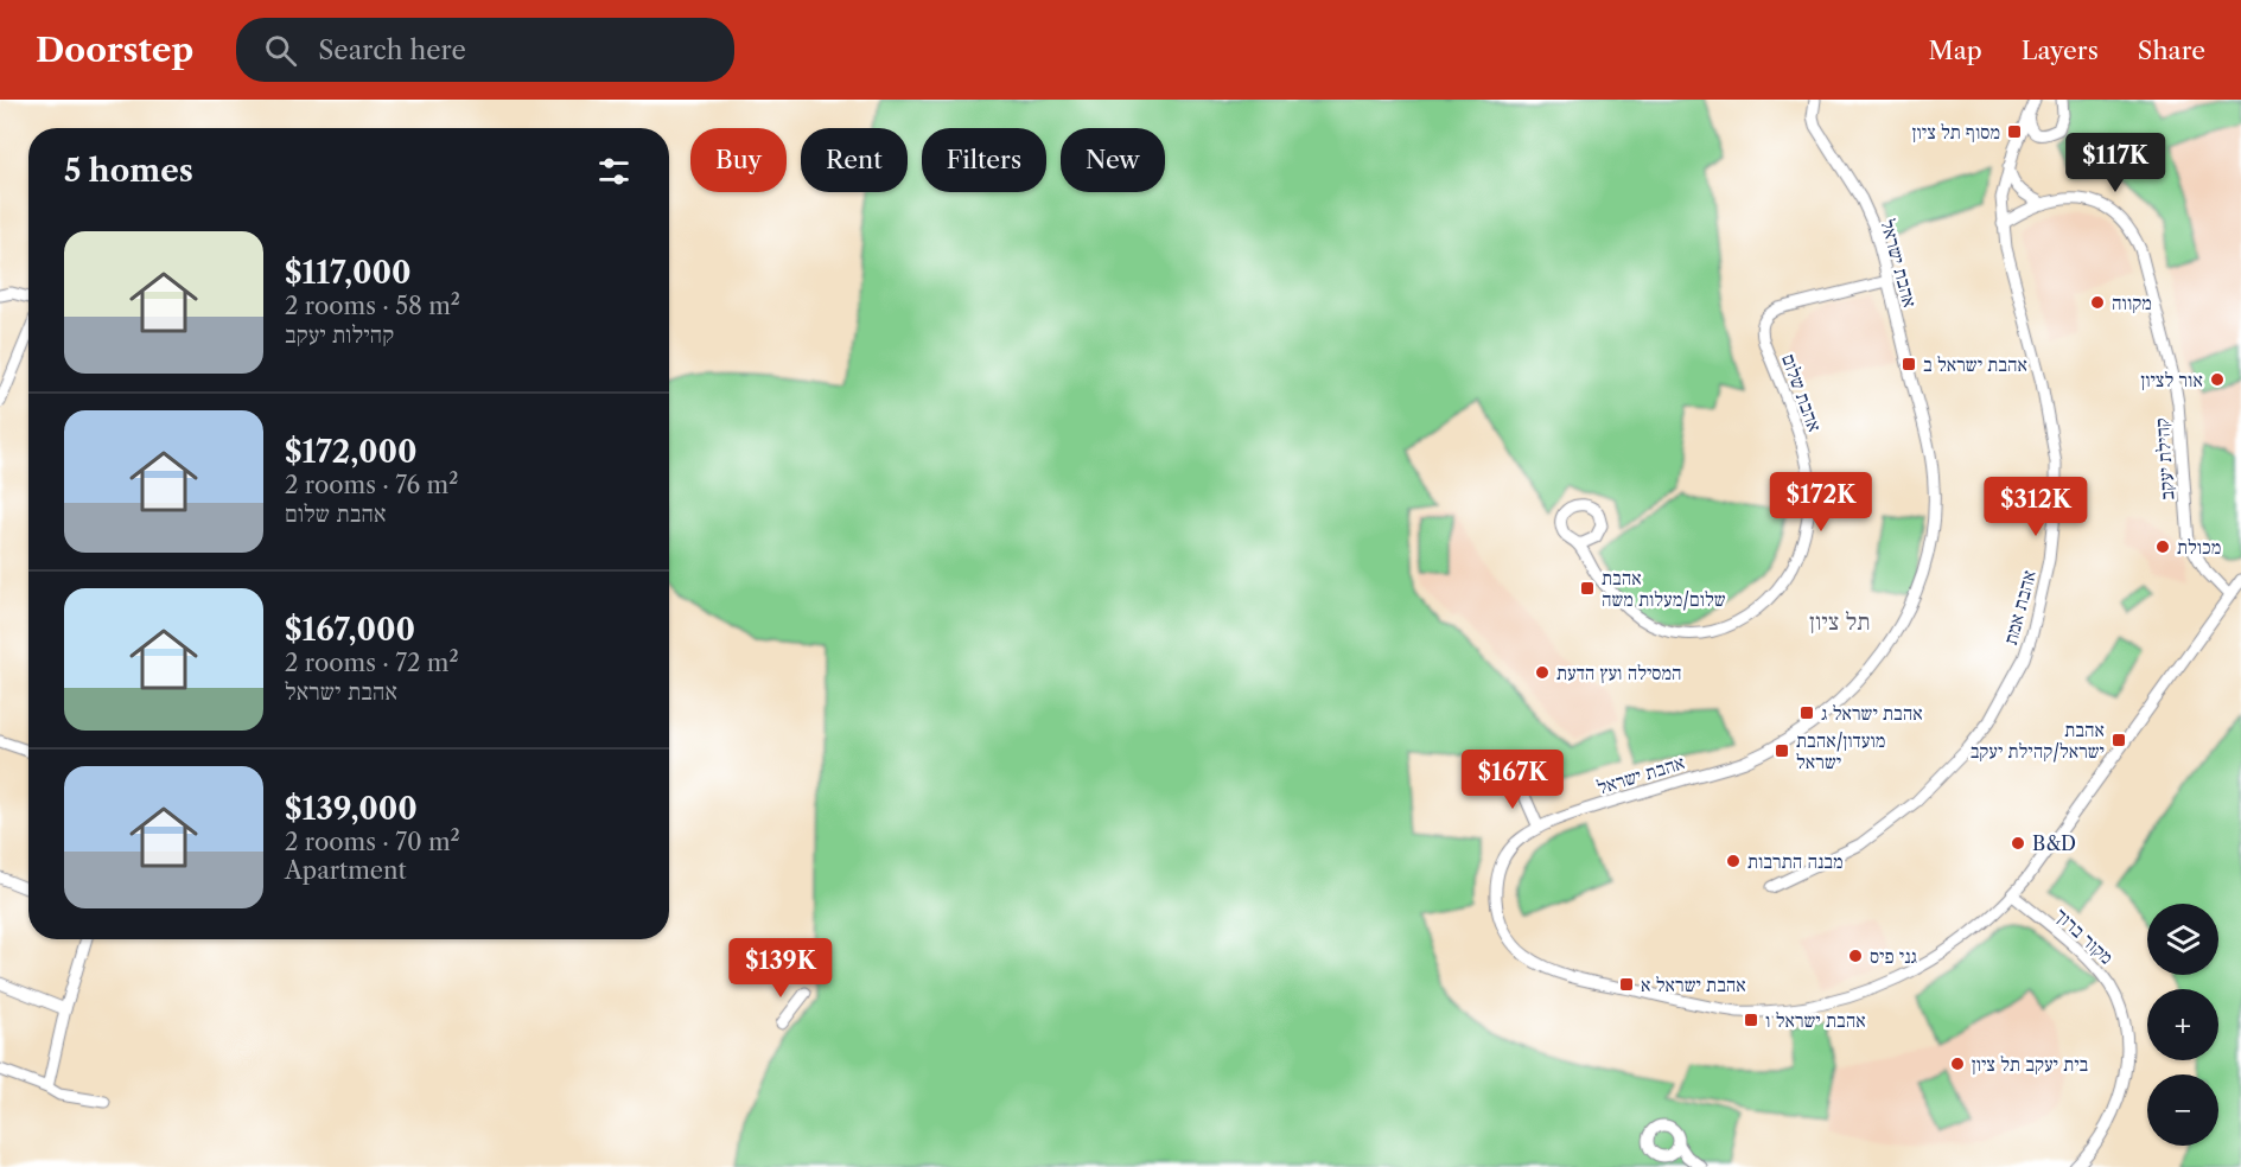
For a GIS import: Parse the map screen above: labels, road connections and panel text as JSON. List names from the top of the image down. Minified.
{"streets":{"street":["אהבת ישראל","אהבת שלום","קהילת יעקב","אהבת אמת","מקור ברוך"]},"crossings":[["אהבת ישראל","אהבת שלום"],["אהבת ישראל","קהילת יעקב"],["אהבת ישראל","מקור ברוך"],["קהילת יעקב","אהבת אמת"]],"districts":["תל ציון"],"places":{"transit":["מסוף תל ציון","אהבת ישראל ב","אהבת שלום/מעלות משה","אהבת ישראל ג","אהבת ישראל/קהילת יעקב","מועדון/אהבת ישראל","אהבת ישראל א","אהבת ישראל ו"],"other":["מקווה","אור לציון","מכולת","המסילה ועץ הדעת","B&D","מבנה התרבות","גני פיס","בית יעקב תל ציון"]},"page":{"header":"Doorstep","search":"Search here","nav":["Map","Layers","Share"],"chip":["Buy","Rent","Filters","New"],"heading":"5 homes","price":["$117K","$172K","$312K","$167K","$139K"],"list":[{"name":"$117,000","note":"2 rooms · 58 m² · קהילות יעקב"},{"name":"$172,000","note":"2 rooms · 76 m² · אהבת שלום"},{"name":"$167,000","note":"2 rooms · 72 m² · אהבת ישראל"},{"name":"$139,000","note":"2 rooms · 70 m² · Apartment"}],"map_buttons":["+","−"]}}
